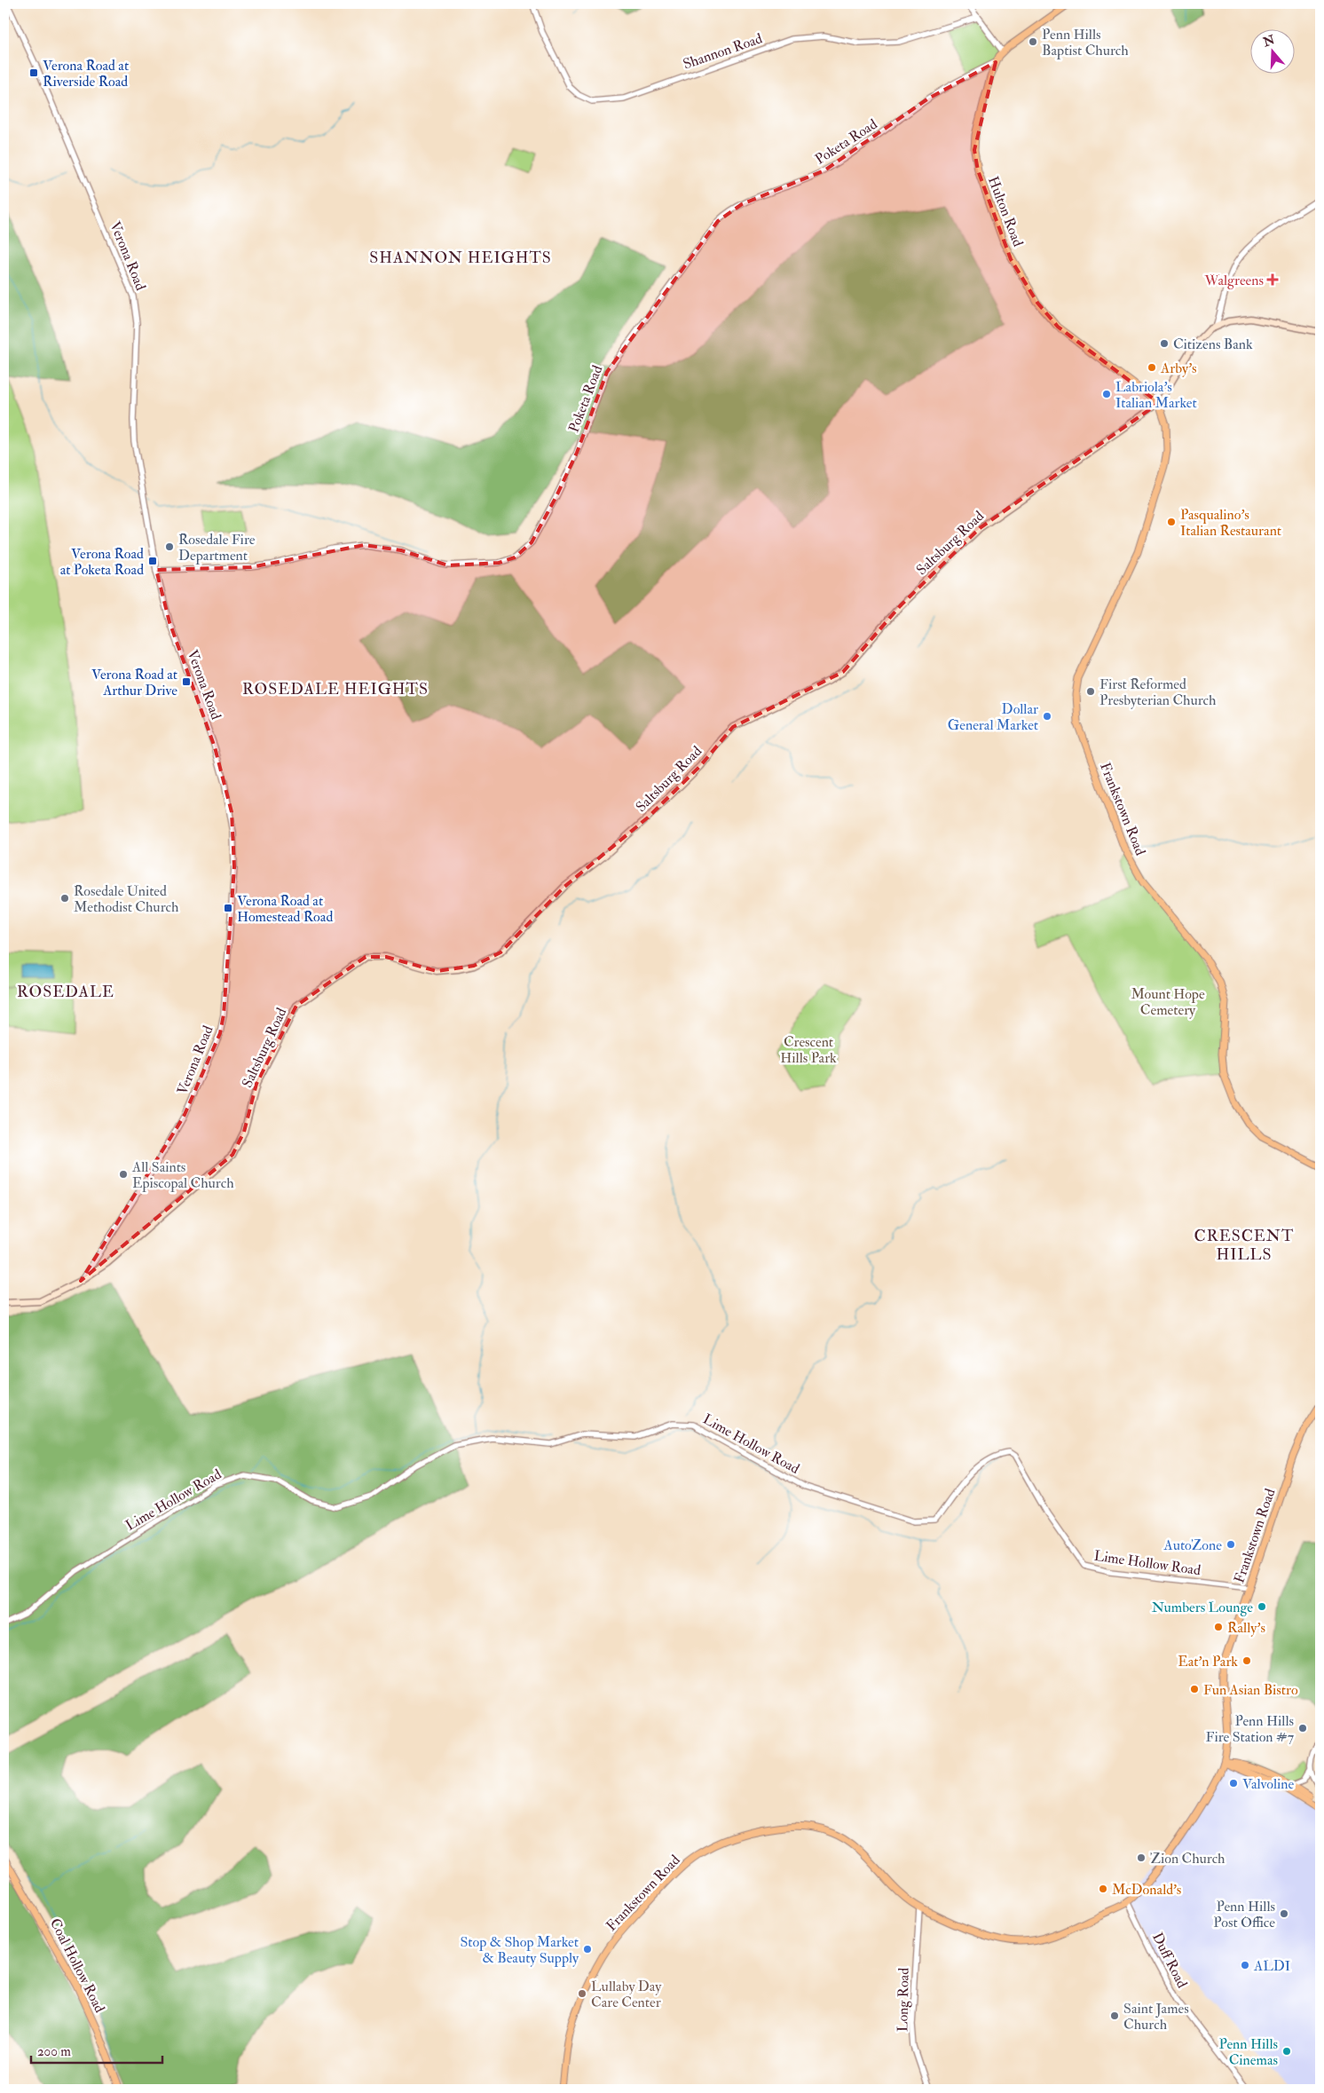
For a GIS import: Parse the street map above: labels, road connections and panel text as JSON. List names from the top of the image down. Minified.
{"streets":{"main road":["Hulton Road","Saltsburg Road","Frankstown Road","Coal Hollow Road"],"street":["Shannon Road","Poketa Road","Verona Road","Lime Hollow Road","Duff Road","Long Road"]},"crossings":[["Poketa Road","Hulton Road"],["Poketa Road","Verona Road"],["Hulton Road","Saltsburg Road"],["Hulton Road","Frankstown Road"],["Verona Road","Saltsburg Road"],["Saltsburg Road","Frankstown Road"],["Frankstown Road","Lime Hollow Road"],["Frankstown Road","Duff Road"],["Frankstown Road","Long Road"]],"districts":["SHANNON HEIGHTS","ROSEDALE HEIGHTS","ROSEDALE","CRESCENT HILLS"],"parks":["Mount Hope Cemetery","Crescent Hills Park"],"places":{"other":["Penn Hills Baptist Church","Citizens Bank","Arby's","Labriola's Italian Market","Pasqualino's Italian Restaurant","Rosedale Fire Department","First Reformed Presbyterian Church","Dollar General Market","Rosedale United Methodist Church","All Saints Episcopal Church","AutoZone","Numbers Lounge","Rally's","Eat'n Park","Fun Asian Bistro","Penn Hills Fire Station #7","Valvoline","Zion Church","McDonald's","Penn Hills Post Office","Stop & Shop Market & Beauty Supply","ALDI","Lullaby Day Care Center","Saint James Church","Penn Hills Cinemas"],"transit":["Verona Road at Riverside Road","Verona Road at Poketa Road","Verona Road at Arthur Drive","Verona Road at Homestead Road"],"health":["Walgreens"]},"scale_bar":"200 m","north":"top"}
